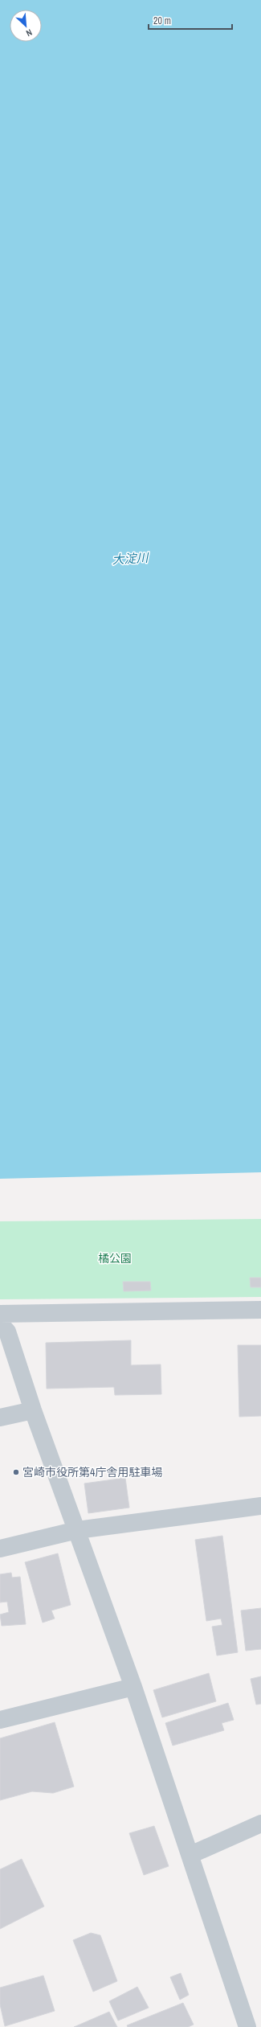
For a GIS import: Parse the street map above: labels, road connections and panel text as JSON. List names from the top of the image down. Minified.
{"water":["大淀川"],"parks":["橘公園"],"places":["宮崎市役所第4庁舎用駐車場"],"scale_bar":"20 m","north":"bottom right"}
